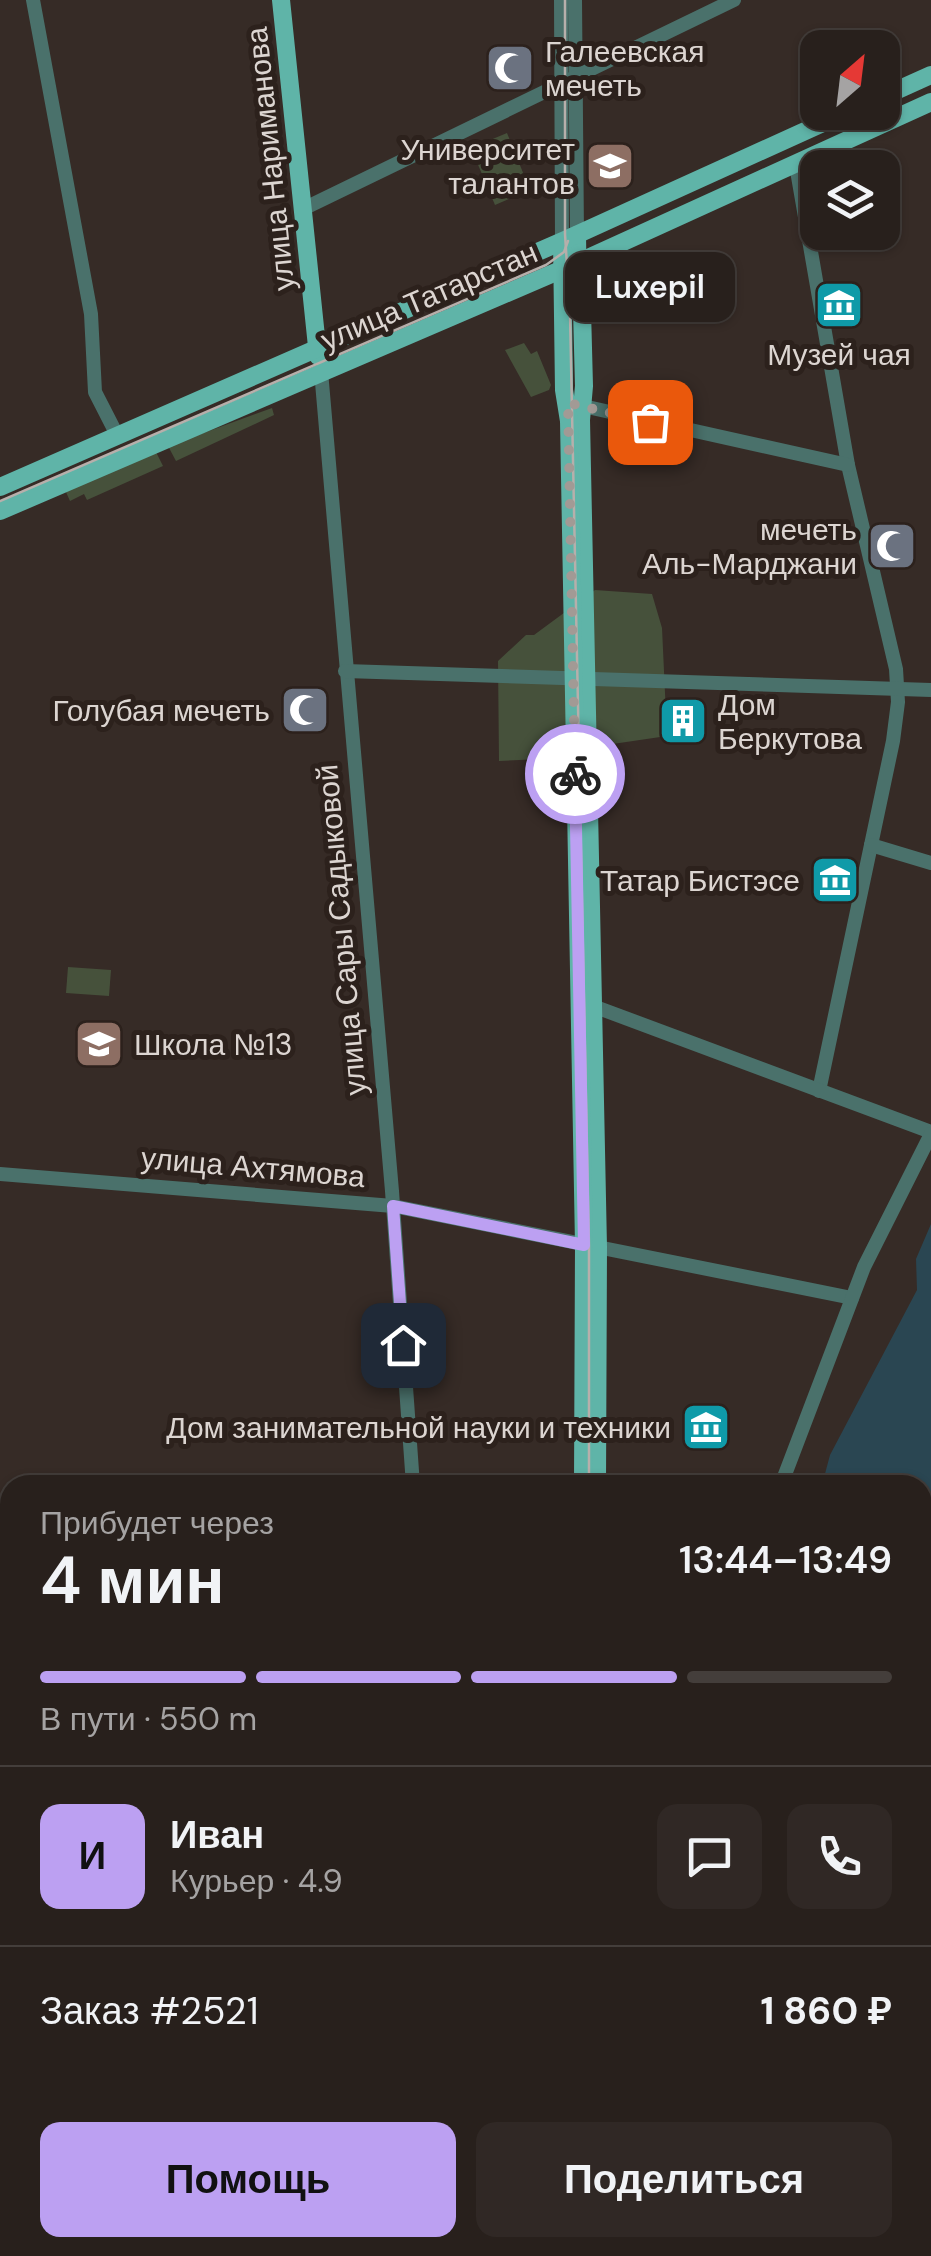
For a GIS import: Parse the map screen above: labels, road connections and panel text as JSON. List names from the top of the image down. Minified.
{"streets":{"main road":["улица Нариманова","улица Татарстан"],"street":["улица Сары Садыковой","улица Ахтямова"]},"crossings":[["улица Нариманова","улица Татарстан"],["улица Нариманова","улица Сары Садыковой"],["улица Татарстан","улица Сары Садыковой"],["улица Сары Садыковой","улица Ахтямова"]],"places":{"mosque":["Галеевская мечеть","мечеть Аль-Марджани","Голубая мечеть"],"school or university":["Университет талантов","Школа №13"],"museum":["Музей чая","Татар Бистэсе","Дом занимательной науки и техники"],"other":["Luxepil"],"building":["Дом Беркутова"]},"north":"top right","page":{"bubble":"Luxepil","heading":["4 мин","Прибудет через","13:44–13:49"],"panel":["Иван","Курьер · 4.9","Заказ #2521","1 860 ₽"],"bar":"В пути · 550 m","round":"И","buttons":["Помощь","Поделиться"]}}
